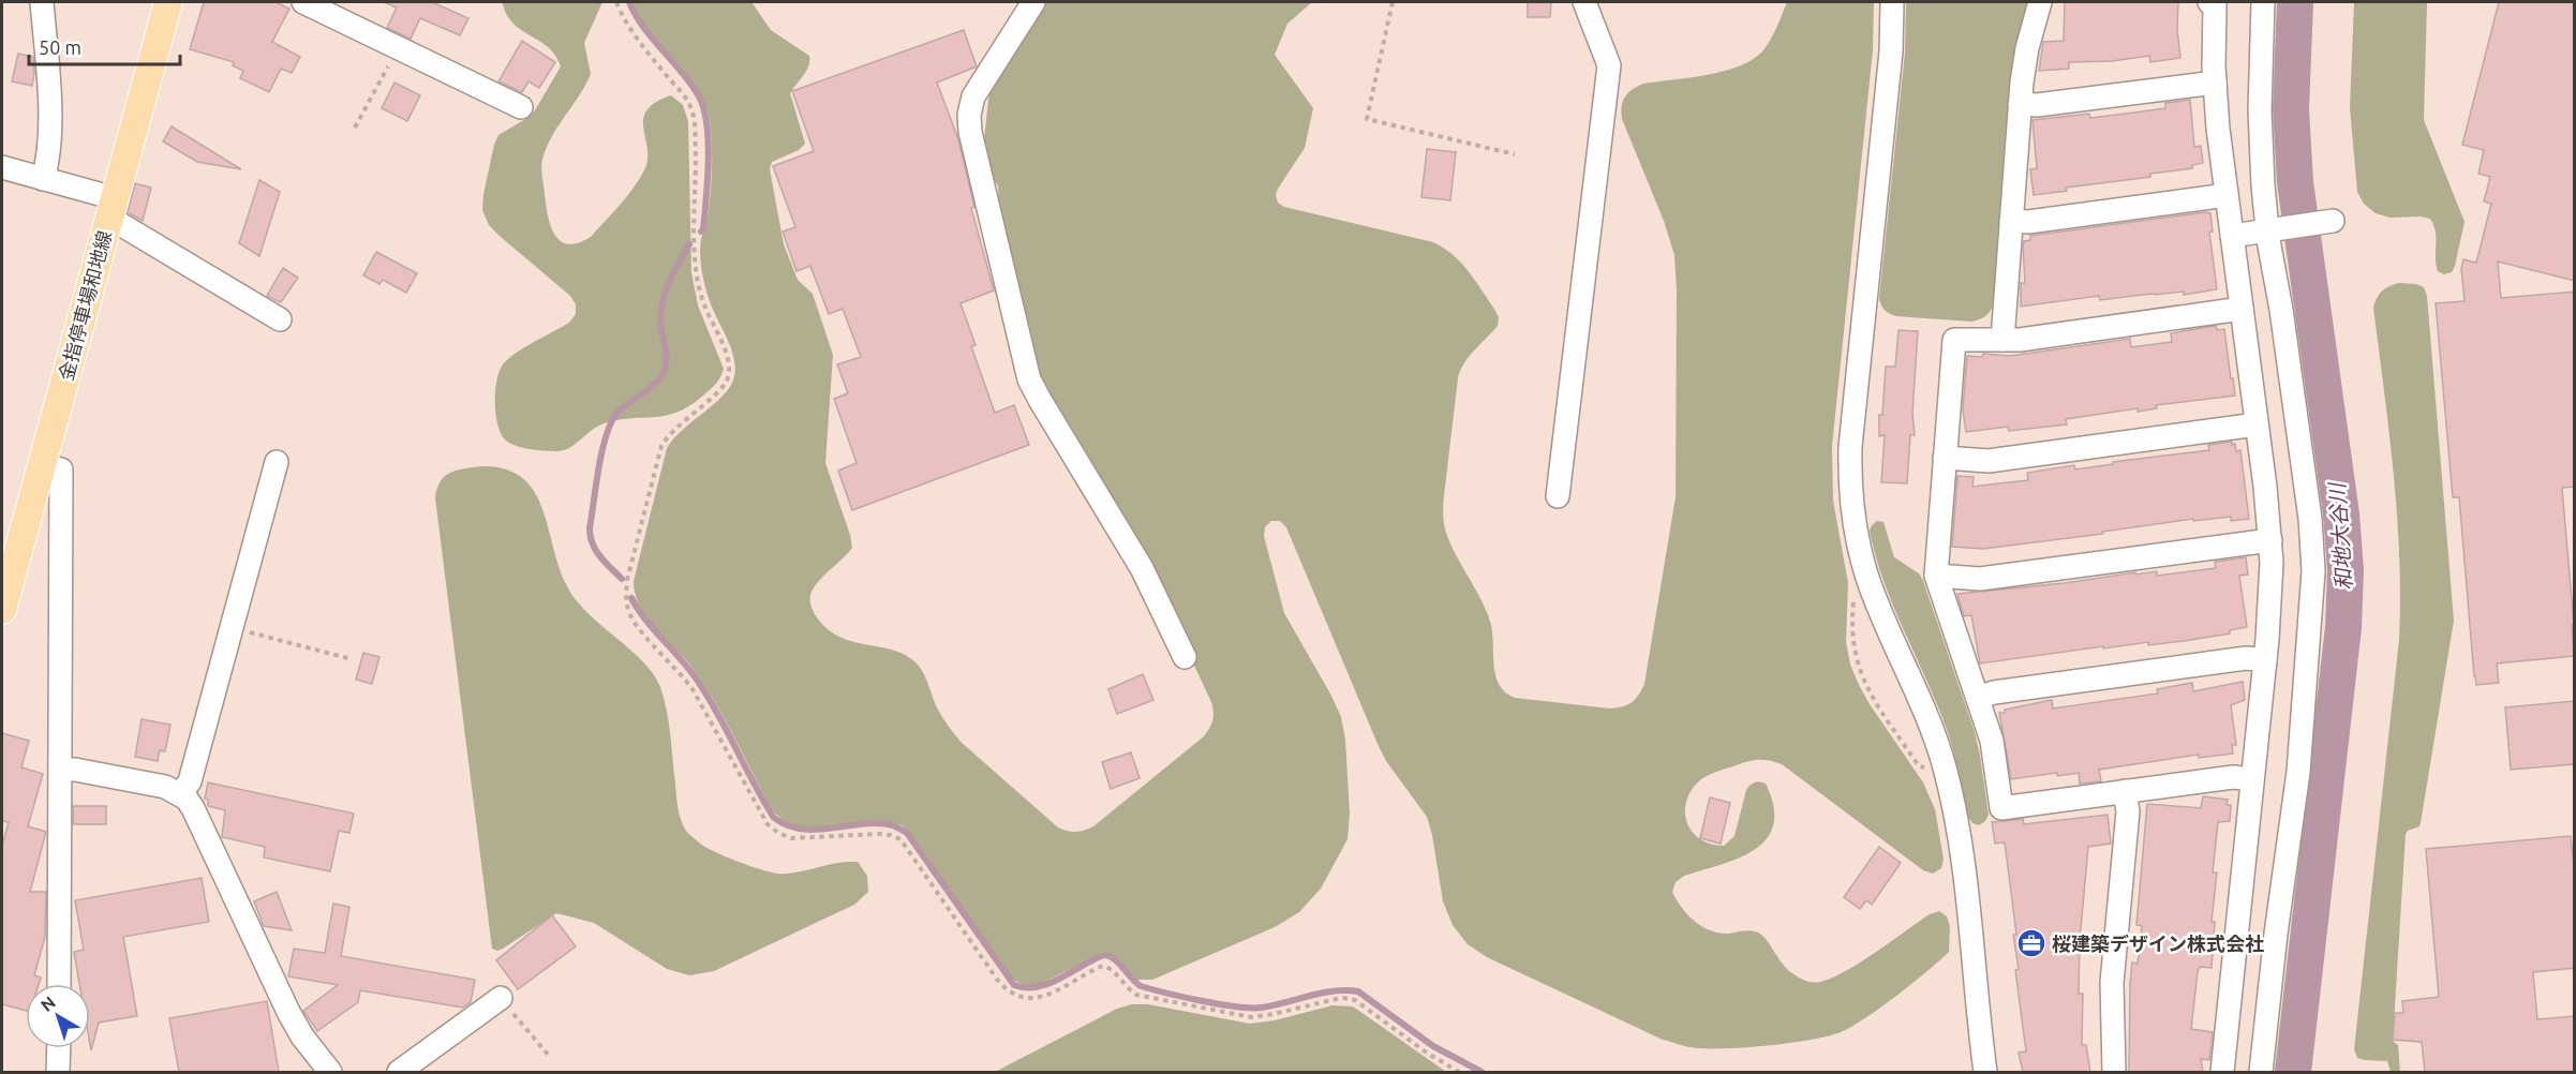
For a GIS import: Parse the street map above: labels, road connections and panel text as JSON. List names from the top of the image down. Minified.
{"streets":{"main road":["金指停車場和地線"]},"water":["和地大谷川"],"places":{"office":["桜建築デザイン株式会社"]},"scale_bar":"50 m","north":"top left"}
